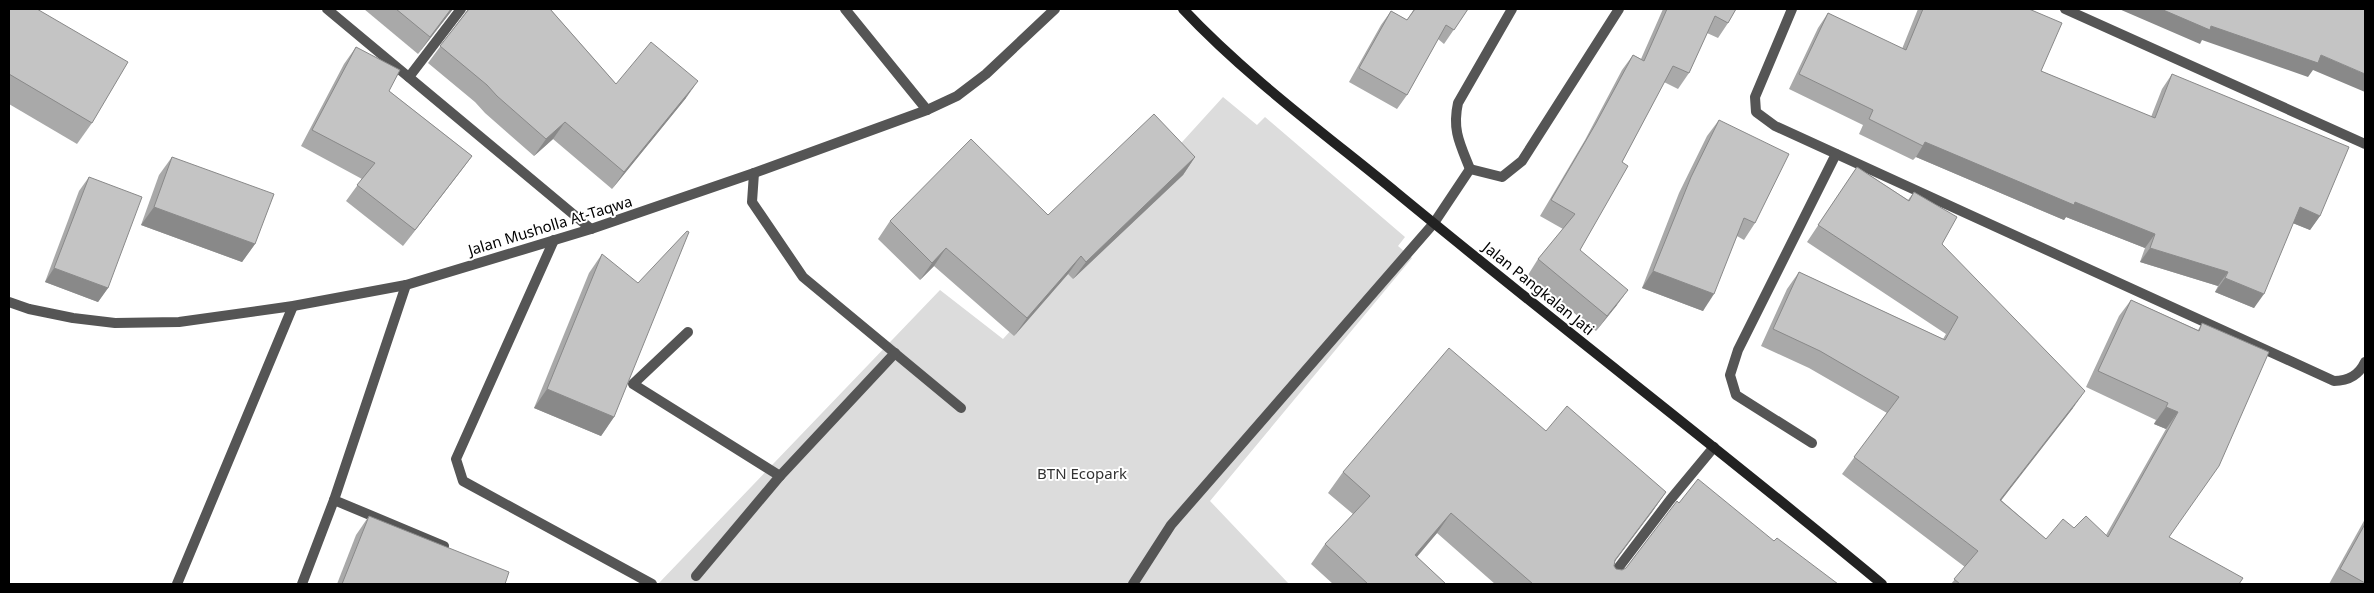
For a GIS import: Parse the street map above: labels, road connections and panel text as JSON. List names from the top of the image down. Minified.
{"streets":{"main road":["Jalan Pangkalan Jati"],"street":["Jalan Musholla At-Taqwa"]},"parks":["BTN Ecopark"]}
